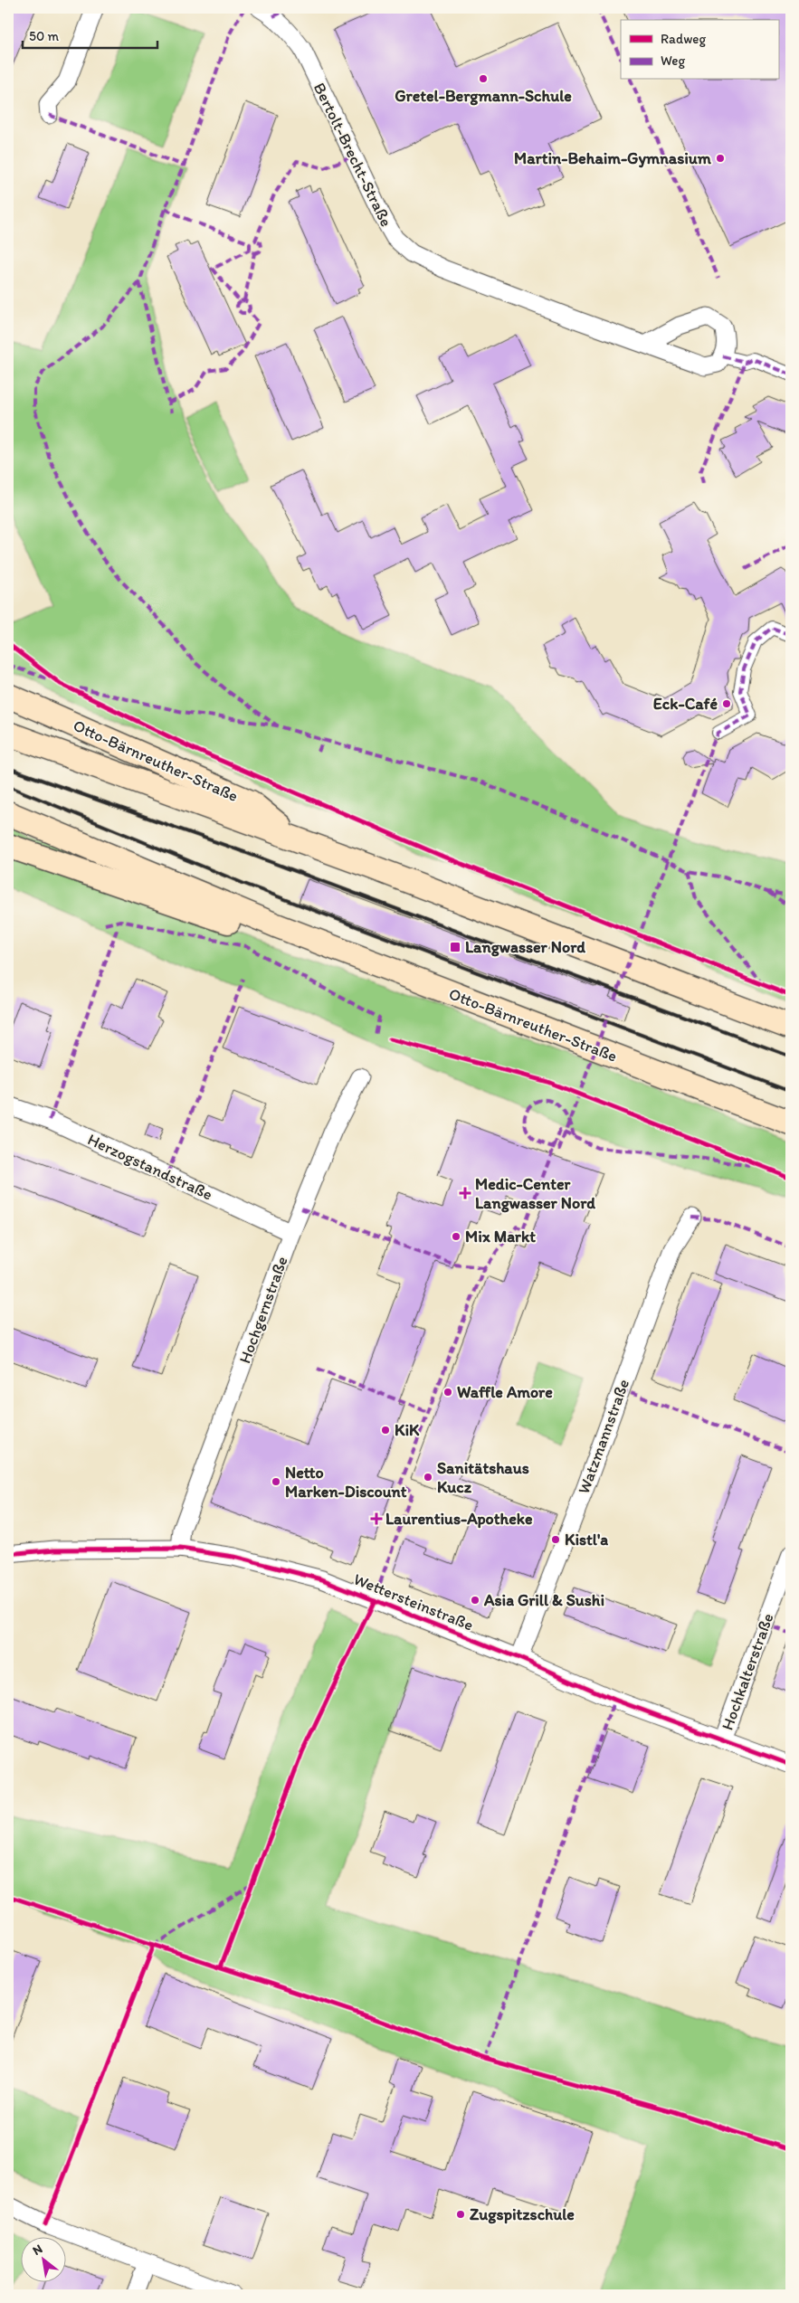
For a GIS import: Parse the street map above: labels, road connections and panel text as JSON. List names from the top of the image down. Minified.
{"streets":{"main road":["Otto-Bärnreuther-Straße"],"street":["Bertolt-Brecht-Straße","Herzogstandstraße","Hochgernstraße","Watzmannstraße","Wettersteinstraße","Hochkalterstraße"]},"crossings":[["Herzogstandstraße","Hochgernstraße"],["Hochgernstraße","Wettersteinstraße"],["Watzmannstraße","Wettersteinstraße"],["Wettersteinstraße","Hochkalterstraße"]],"places":{"other":["Gretel-Bergmann-Schule","Martin-Behaim-Gymnasium","Eck-Café","Mix Markt","Waffle Amore","KiK","Sanitätshaus Kucz","Netto Marken-Discount","Kistl'a","Asia Grill & Sushi","Zugspitzschule"],"transit":["Langwasser Nord"],"health":["Medic-Center Langwasser Nord","Laurentius-Apotheke"]},"legend":["Radweg","Weg"],"scale_bar":"50 m","north":"top left"}
